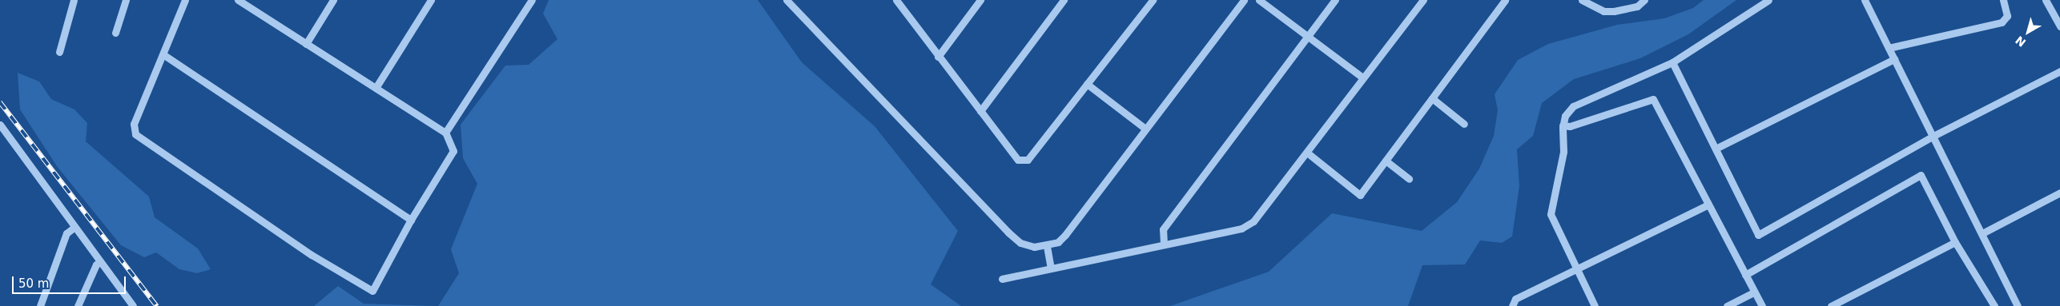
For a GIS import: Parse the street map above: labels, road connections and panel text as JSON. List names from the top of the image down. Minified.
{"scale_bar":"50 m","north":"bottom left"}
